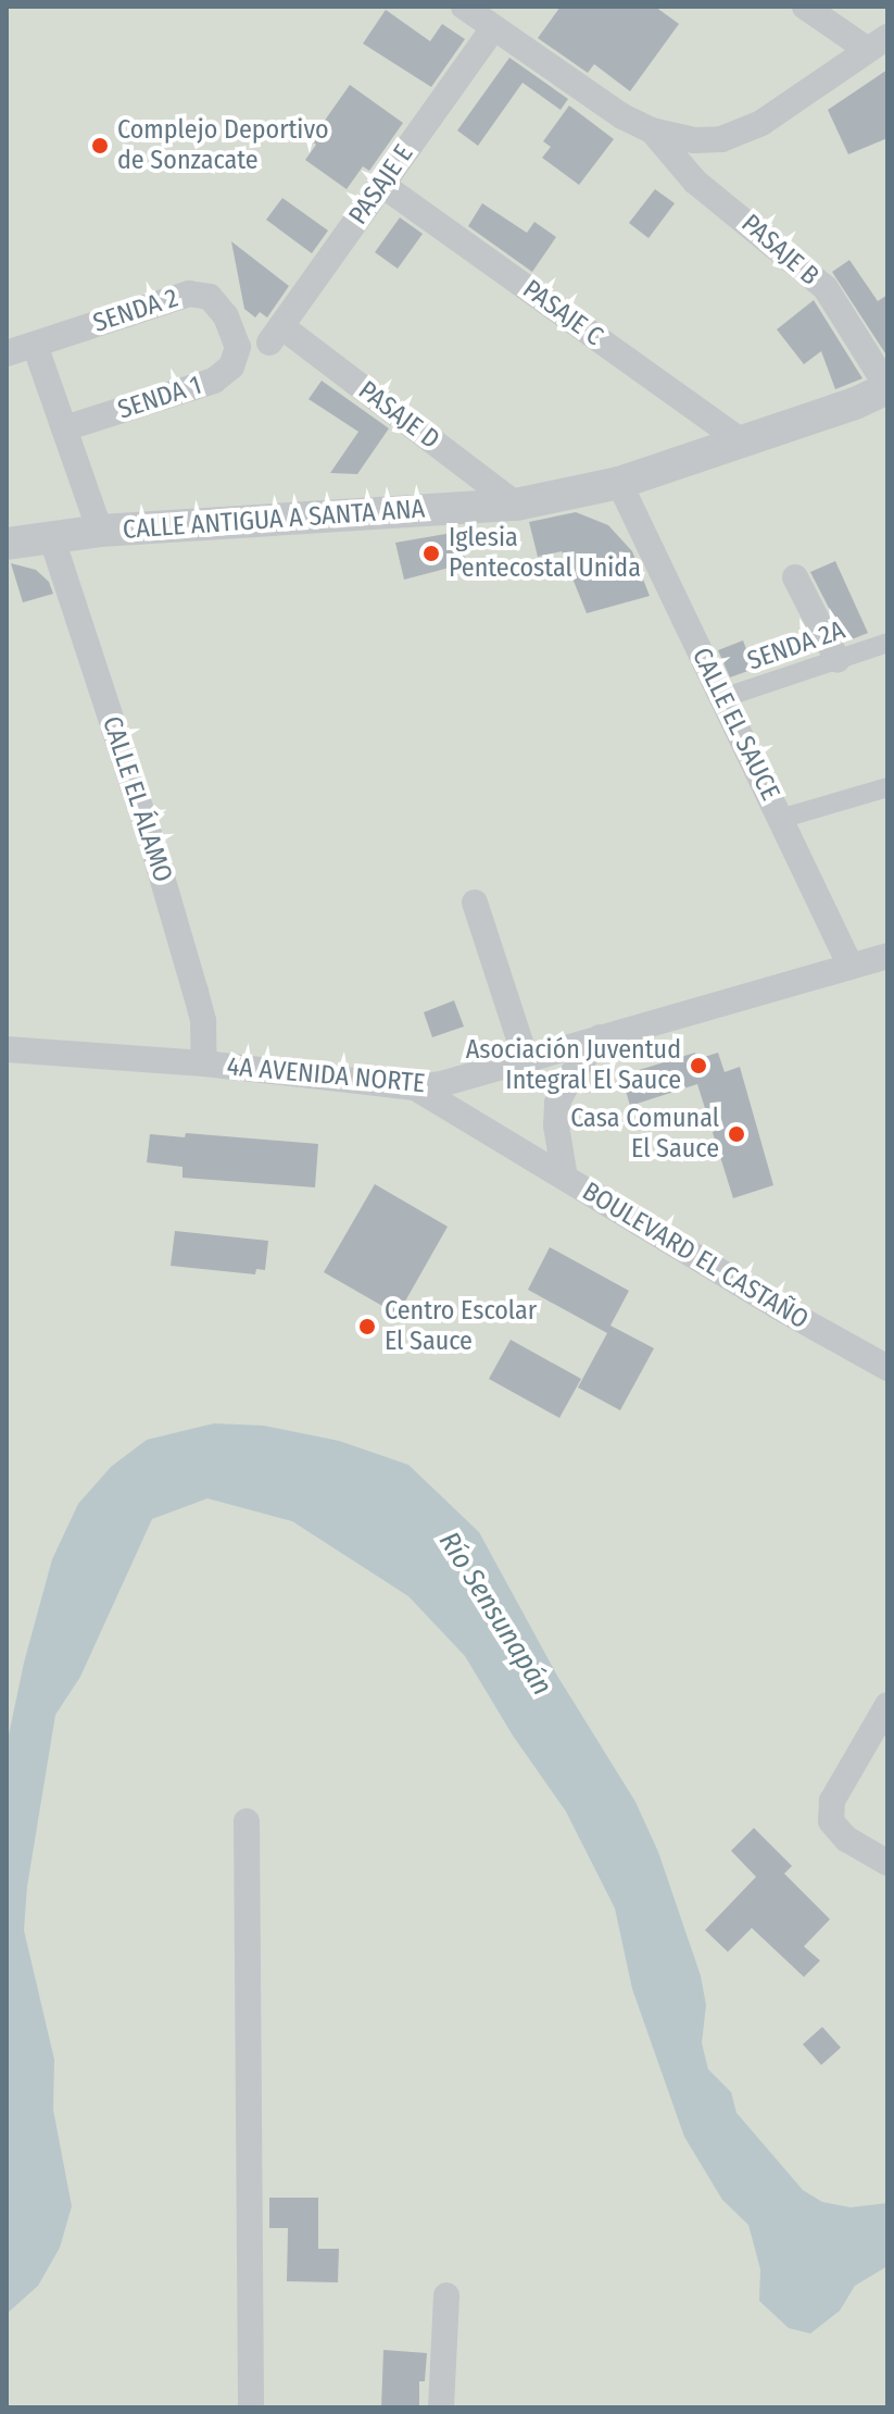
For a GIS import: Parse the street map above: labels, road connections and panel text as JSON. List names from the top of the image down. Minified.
{"streets":{"street":["PASAJE E","PASAJE B","SENDA 2","PASAJE C","SENDA 1","PASAJE D","CALLE ANTIGUA A SANTA ANA","SENDA 2A","CALLE EL SAUCE","CALLE EL ÁLAMO","4A AVENIDA NORTE","BOULEVARD EL CASTAÑO"]},"crossings":[["PASAJE E","PASAJE C"],["PASAJE E","PASAJE D"],["PASAJE B","CALLE ANTIGUA A SANTA ANA"],["SENDA 2","SENDA 1"],["PASAJE C","CALLE ANTIGUA A SANTA ANA"],["PASAJE D","CALLE ANTIGUA A SANTA ANA"],["CALLE ANTIGUA A SANTA ANA","CALLE EL SAUCE"],["CALLE ANTIGUA A SANTA ANA","CALLE EL ÁLAMO"],["SENDA 2A","CALLE EL SAUCE"],["CALLE EL SAUCE","4A AVENIDA NORTE"],["CALLE EL ÁLAMO","4A AVENIDA NORTE"],["4A AVENIDA NORTE","BOULEVARD EL CASTAÑO"]],"water":["Río Sensunapán"],"places":["Complejo Deportivo de Sonzacate","Iglesia Pentecostal Unida","Asociación Juventud Integral El Sauce","Casa Comunal El Sauce","Centro Escolar El Sauce"]}
